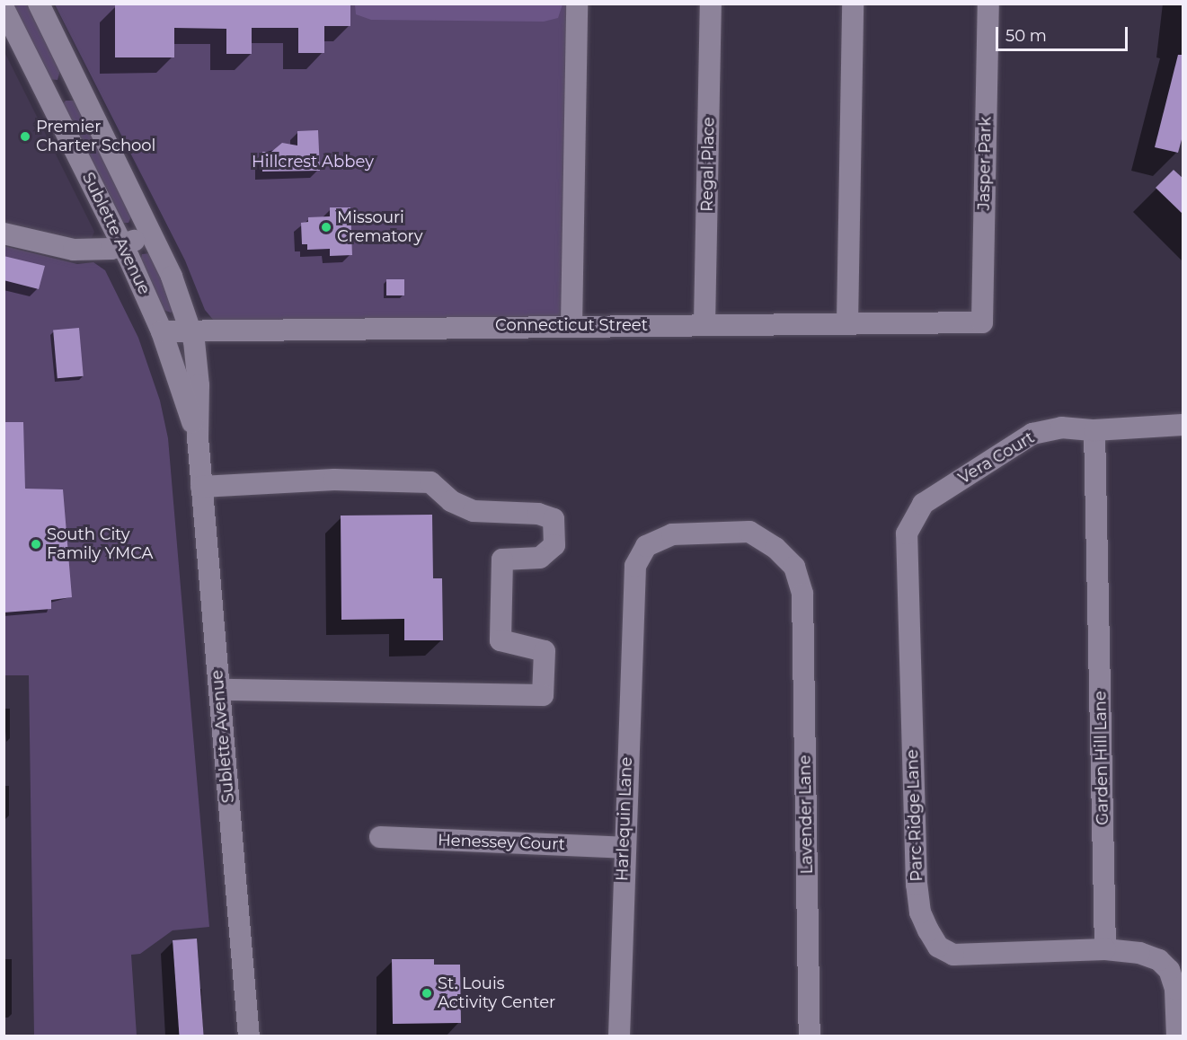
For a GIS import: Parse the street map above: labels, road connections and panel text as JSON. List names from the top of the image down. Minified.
{"streets":{"street":["Jasper Park","Regal Place","Sublette Avenue","Connecticut Street","Vera Court","Garden Hill Lane","Lavender Lane","Parc Ridge Lane","Harlequin Lane","Henessey Court"]},"crossings":[["Jasper Park","Connecticut Street"],["Regal Place","Connecticut Street"],["Sublette Avenue","Connecticut Street"],["Vera Court","Garden Hill Lane"],["Vera Court","Parc Ridge Lane"],["Garden Hill Lane","Parc Ridge Lane"],["Lavender Lane","Harlequin Lane"],["Harlequin Lane","Henessey Court"]],"parks":["Hillcrest Abbey"],"places":["Premier Charter School","Missouri Crematory","South City Family YMCA","St. Louis Activity Center"],"scale_bar":"50 m"}
